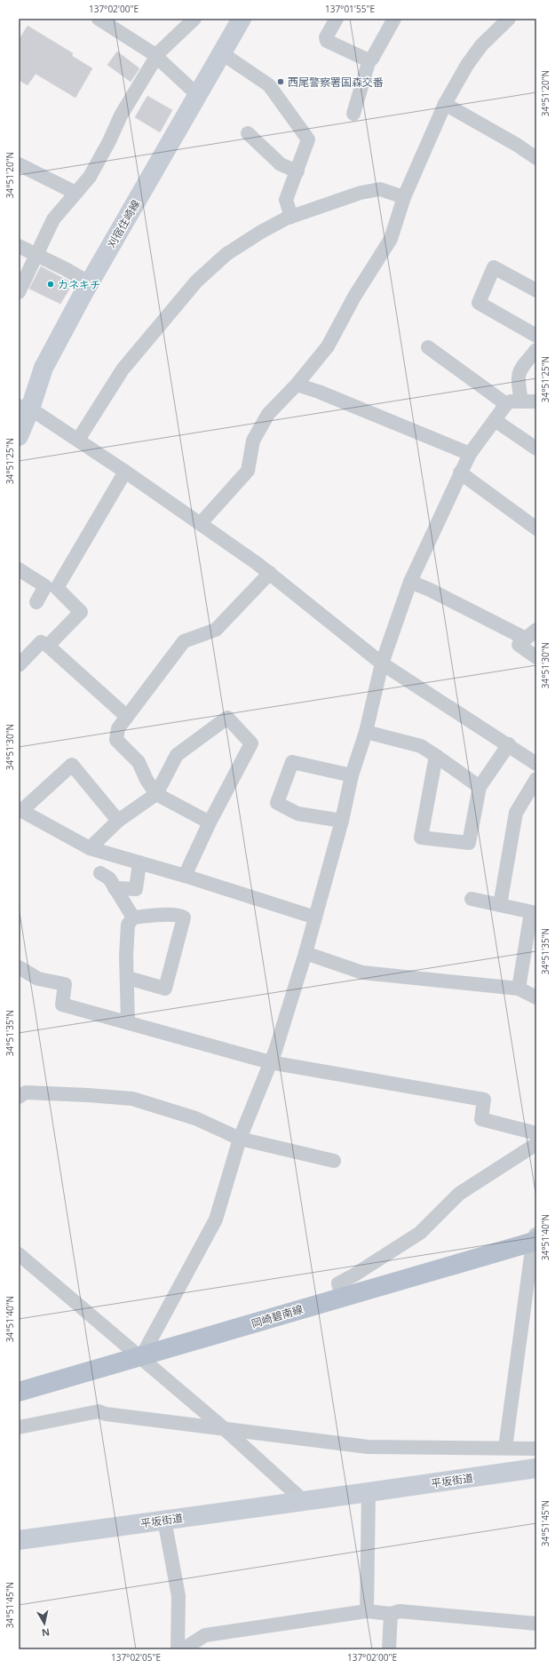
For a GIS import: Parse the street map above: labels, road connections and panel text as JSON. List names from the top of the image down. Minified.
{"streets":{"main road":["岡崎碧南線"],"street":["刈宿住崎線","平坂街道"]},"places":["西尾警察署国森交番","カネキチ"],"north":"bottom","coordinates":["137°02'00\"E","137°01'55\"E","34°51'20\"N","34°51'25\"N","34°51'30\"N","34°51'35\"N","34°51'40\"N","34°51'45\"N","137°02'05\"E"]}
